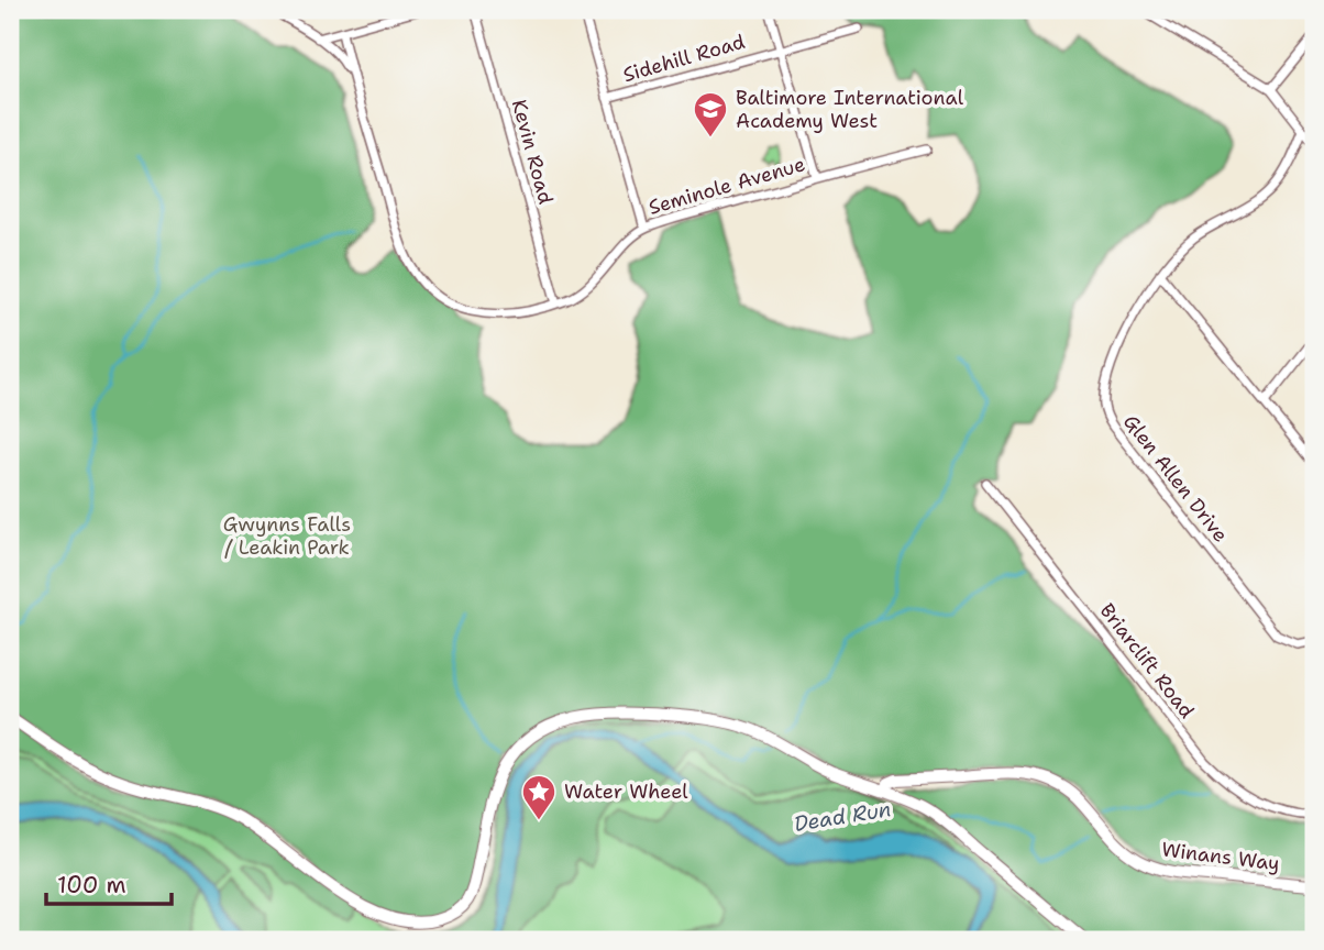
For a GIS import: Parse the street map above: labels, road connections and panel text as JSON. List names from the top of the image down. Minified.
{"streets":{"street":["Sidehill Road","Kevin Road","Seminole Avenue","Glen Allen Drive","Briarclift Road","Winans Way"]},"crossings":[["Kevin Road","Seminole Avenue"]],"water":["Dead Run"],"parks":["Gwynns Falls / Leakin Park"],"places":{"school or university":["Baltimore International Academy West"],"place":["Water Wheel"]},"scale_bar":"100 m"}
